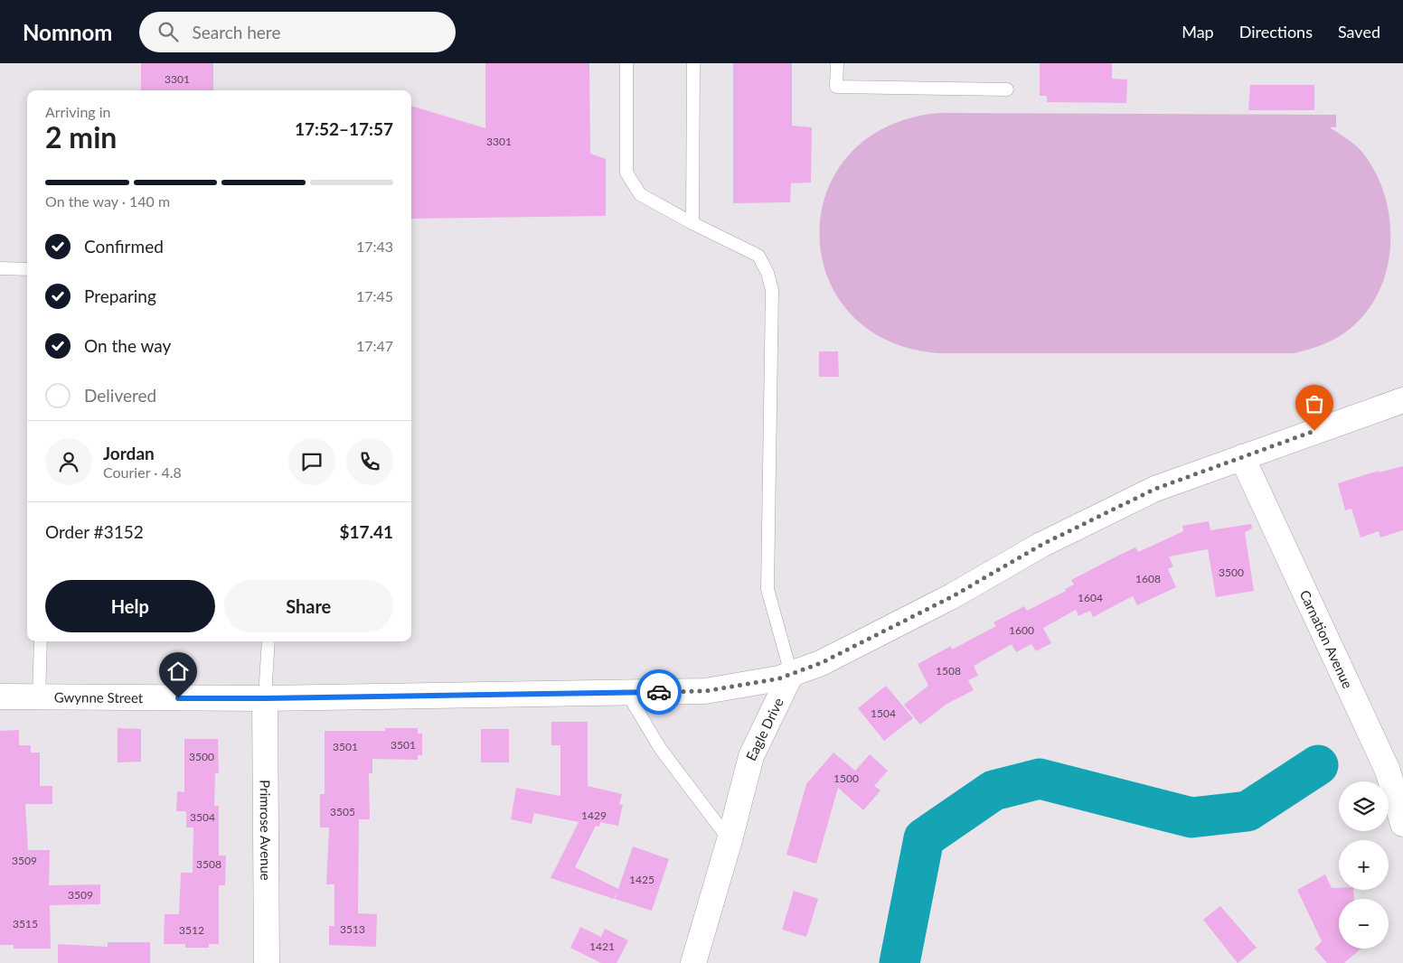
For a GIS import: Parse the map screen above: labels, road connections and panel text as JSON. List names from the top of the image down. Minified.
{"streets":{"street":["Carnation Avenue","Gwynne Street","Eagle Drive","Primrose Avenue"]},"crossings":[["Gwynne Street","Eagle Drive"],["Gwynne Street","Primrose Avenue"]],"house_numbers":["3301","3301","3500","1608","1604","1600","1508","1504","3501","3501","3500","1500","3505","1429","3504","3509","3508","1425","3509","3515","3513","3512","1421"],"page":{"header":"Nomnom","search":"Search here","nav":["Map","Directions","Saved"],"heading":["2 min","Arriving in","17:52–17:57"],"panel":["Jordan","Courier · 4.8","Order #3152","$17.41"],"bar":"On the way · 140 m","list":[["Confirmed","17:43"],["Preparing","17:45"],["On the way","17:47"],"Delivered"],"buttons":["Help","Share"],"map_buttons":["+","−"]}}
